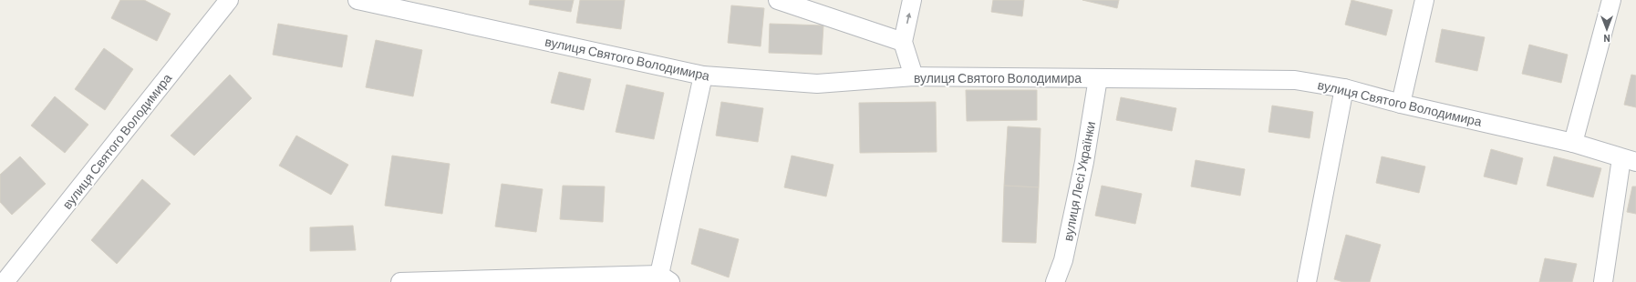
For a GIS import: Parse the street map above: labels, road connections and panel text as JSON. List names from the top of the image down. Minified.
{"streets":{"street":["вулиця Святого Володимира","вулиця Лесі Українки"]},"crossings":[["вулиця Святого Володимира","вулиця Лесі Українки"]],"north":"bottom"}
